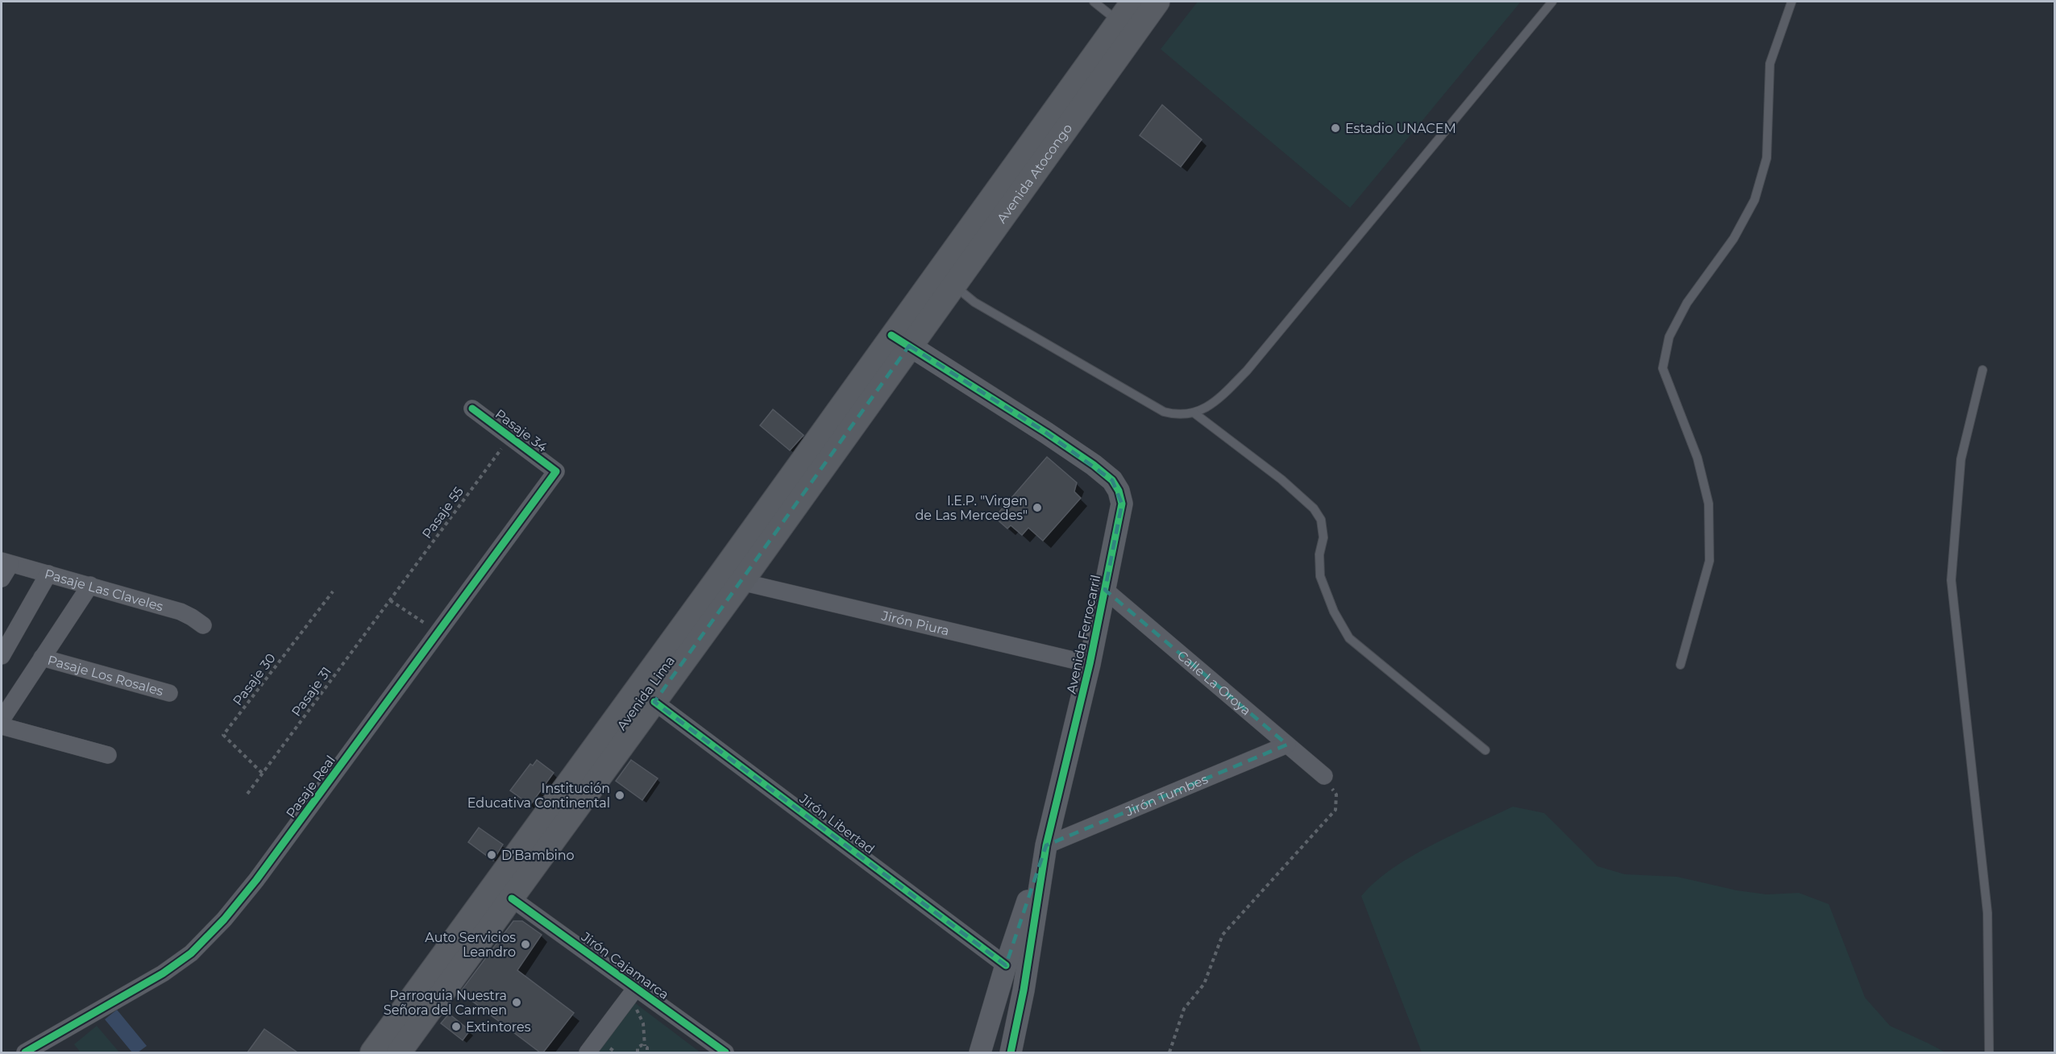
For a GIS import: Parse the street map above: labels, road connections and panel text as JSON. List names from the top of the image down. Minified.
{"streets":{"main road":["Avenida Atocongo","Avenida Lima"],"street":["Pasaje 34","Pasaje Las Claveles","Jirón Piura","Avenida Ferrocarril","Pasaje Los Rosales","Calle La Oroya","Pasaje Real","Jirón Tumbes","Jirón Libertad","Jirón Cajamarca"],"path":["Pasaje 55","Pasaje 30","Pasaje 31"]},"crossings":[["Avenida Atocongo","Avenida Ferrocarril"],["Avenida Atocongo","Avenida Lima"],["Pasaje 34","Pasaje 55"],["Pasaje 34","Pasaje Real"],["Pasaje 55","Pasaje 31"],["Jirón Piura","Avenida Ferrocarril"],["Jirón Piura","Avenida Lima"],["Avenida Ferrocarril","Calle La Oroya"],["Avenida Ferrocarril","Avenida Lima"],["Avenida Ferrocarril","Jirón Tumbes"],["Avenida Ferrocarril","Jirón Libertad"],["Pasaje 30","Pasaje 31"],["Calle La Oroya","Jirón Tumbes"],["Avenida Lima","Jirón Libertad"],["Avenida Lima","Jirón Cajamarca"]],"places":["Estadio UNACEM","I.E.P. \"Virgen de Las Mercedes\"","Institución Educativa Continental","D'Bambino","Auto Servicios Leandro","Parroquia Nuestra Señora del Carmen","Extintores"]}
